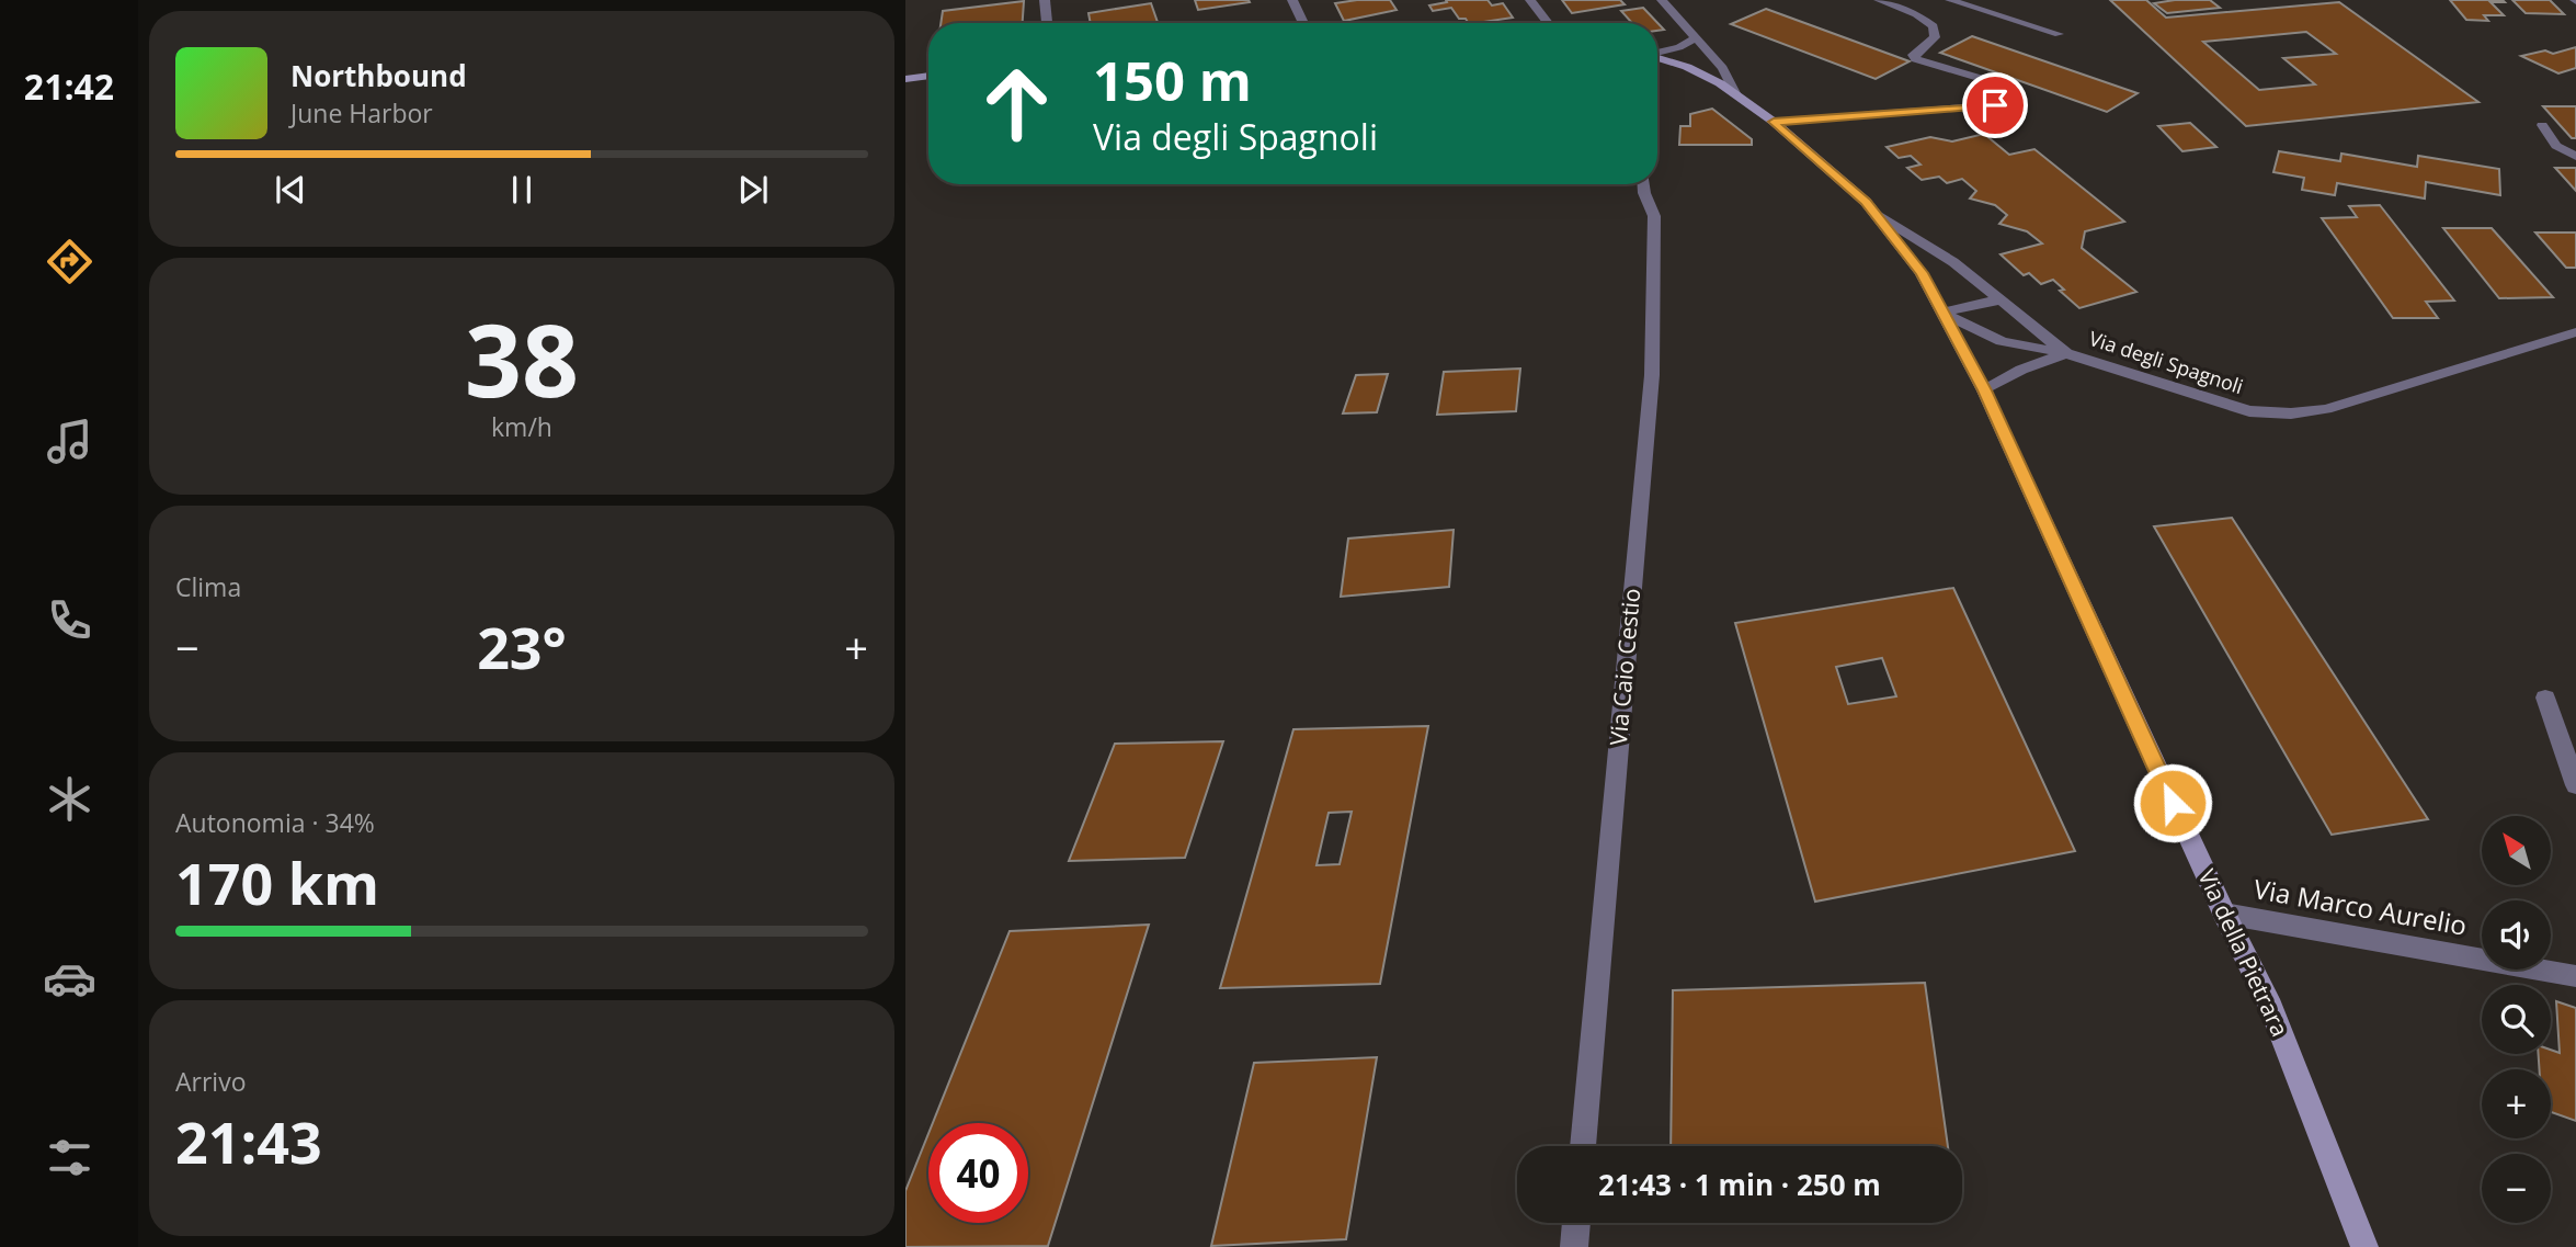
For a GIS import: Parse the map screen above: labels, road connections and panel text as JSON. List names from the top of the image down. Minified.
{"streets":{"street":["Via degli Spagnoli","Via Caio Cestio","Via Marco Aurelio","Via della Pietrara"]},"crossings":[["Via degli Spagnoli","Via della Pietrara"],["Via Marco Aurelio","Via della Pietrara"]],"north":"top left","page":{"tabs":"21:42","turn":["150 m","Via degli Spagnoli"],"song":["Northbound","June Harbor"],"tile":[["38","km/h"],"Clima",["Autonomia · 34%","170 km"],["Arrivo","21:43"]],"heat":["−","23°","+"],"map_buttons":["+","−"],"limit":"40","trip":"21:43 · 1 min · 250 m"}}
